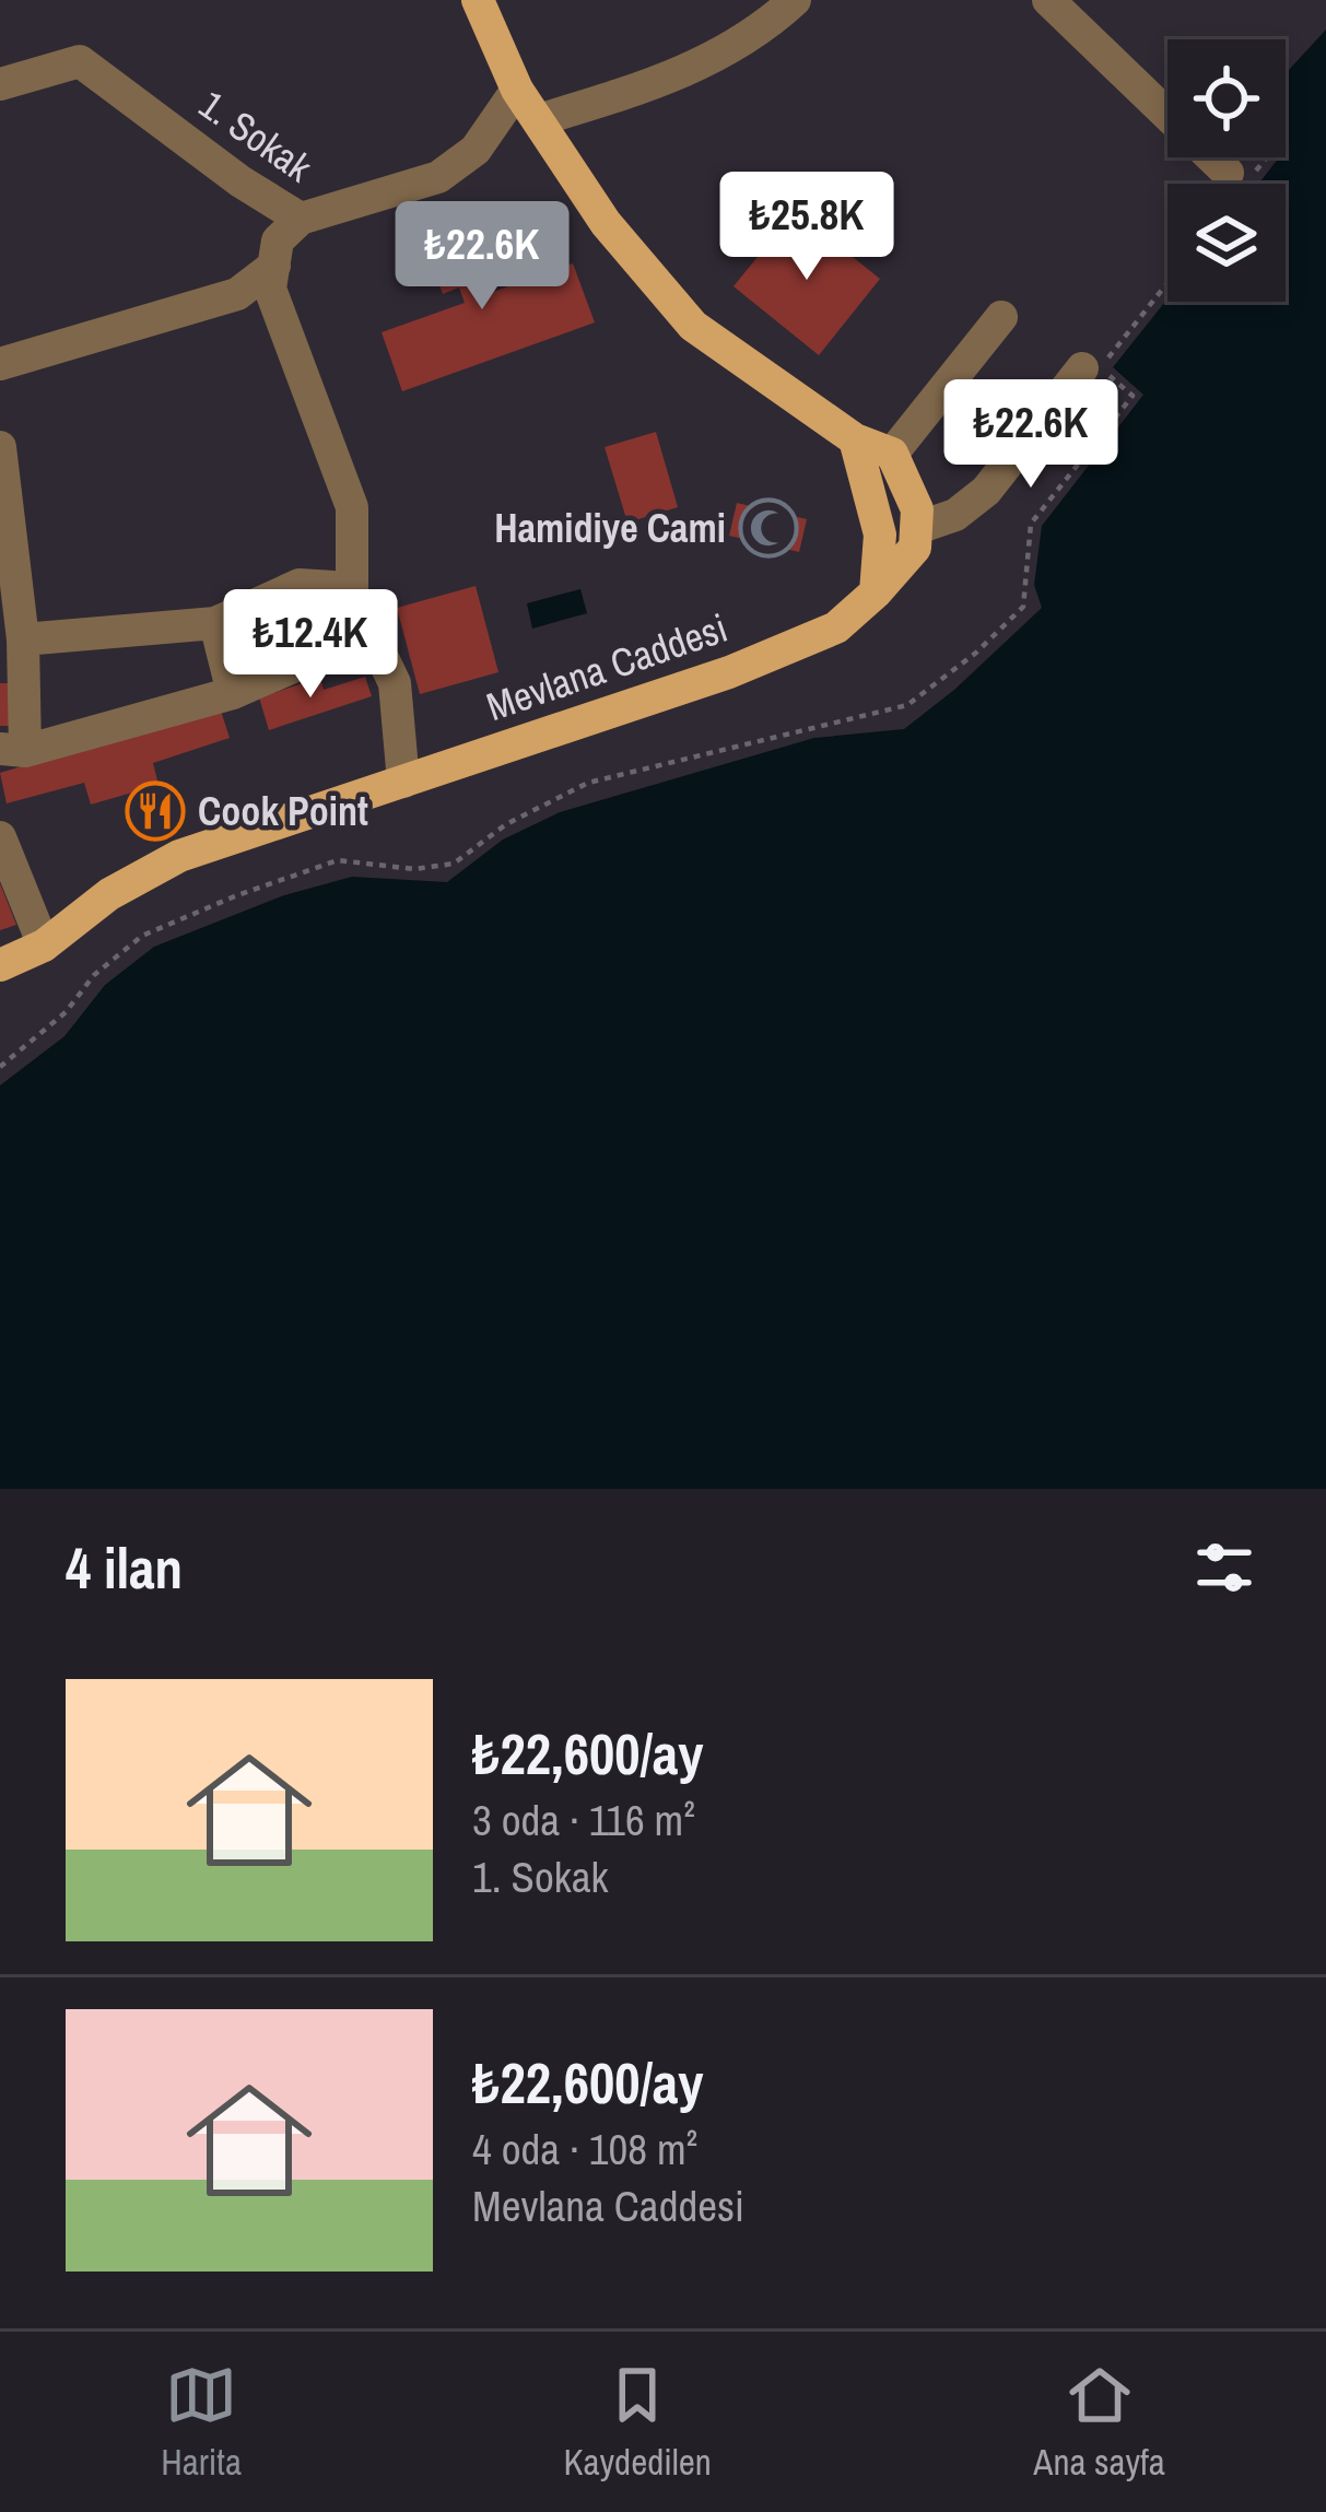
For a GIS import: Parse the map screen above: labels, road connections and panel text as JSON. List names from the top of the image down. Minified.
{"streets":{"main road":["Mevlana Caddesi"],"street":["1. Sokak"]},"places":{"mosque":["Hamidiye Cami"],"restaurant":["Cook Point"]},"page":{"price":["₺25.8K","₺22.6K","₺22.6K","₺12.4K"],"heading":"4 ilan","list":[{"name":"₺22,600/ay","note":"3 oda · 116 m² · 1. Sokak"},{"name":"₺22,600/ay","note":"4 oda · 108 m² · Mevlana Caddesi"}],"tabs":["Harita","Kaydedilen","Ana sayfa"]}}
